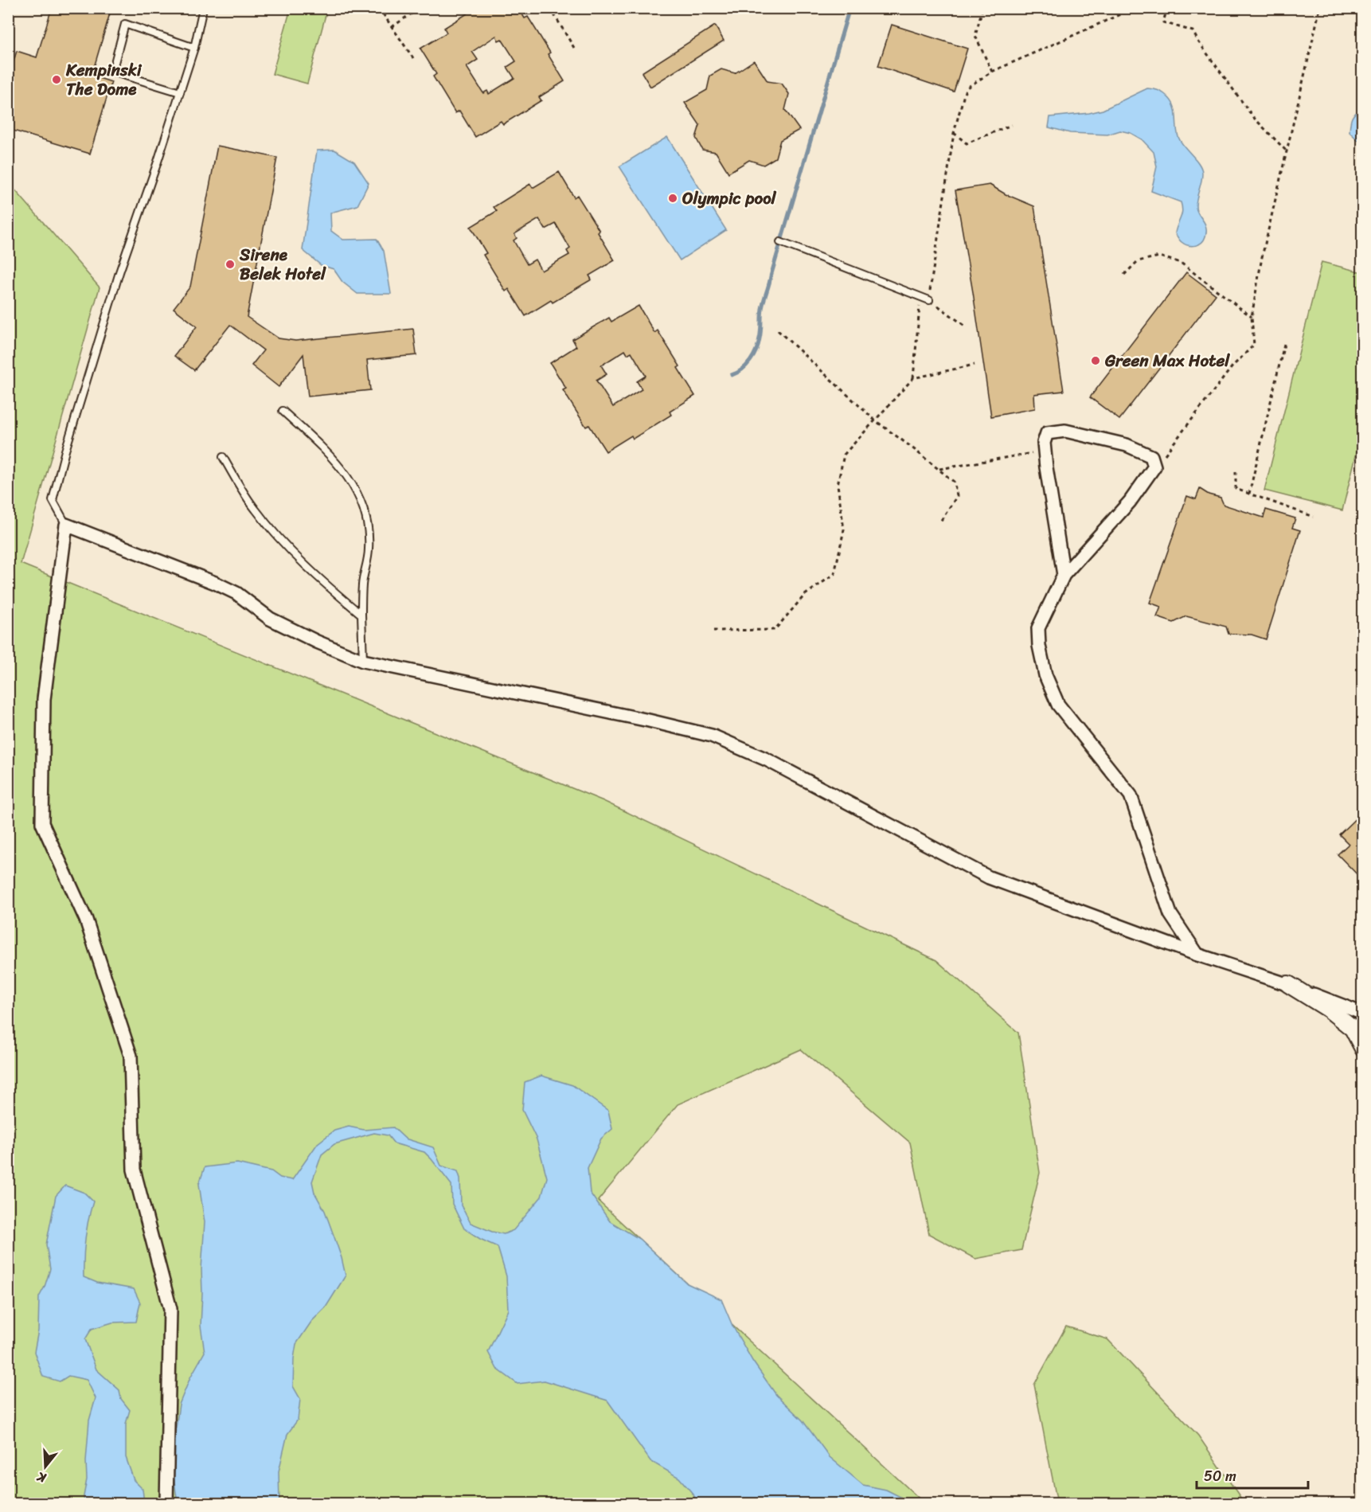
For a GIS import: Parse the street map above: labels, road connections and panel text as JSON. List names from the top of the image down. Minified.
{"places":["Kempinski The Dome","Olympic pool","Sirene Belek Hotel","Green Max Hotel"],"scale_bar":"50 m","north":"bottom"}
